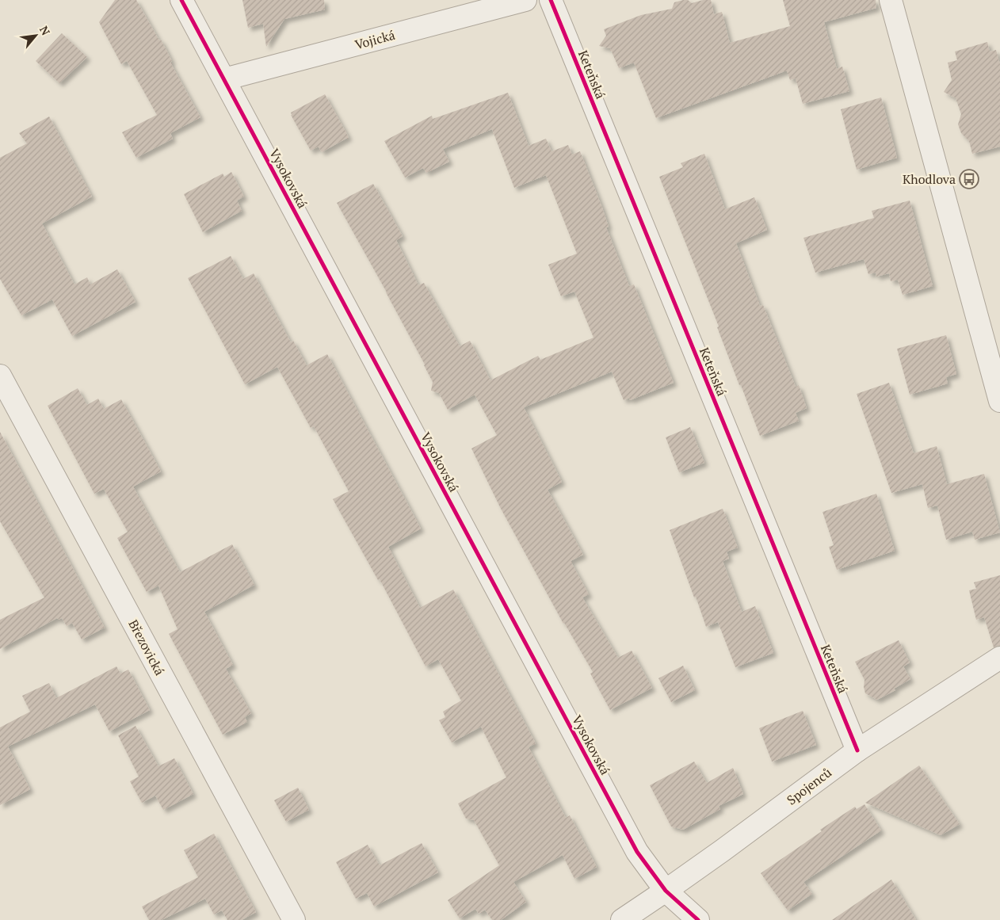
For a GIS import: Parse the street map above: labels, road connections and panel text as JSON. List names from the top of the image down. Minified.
{"streets":{"street":["Vojická","Keteňská","Vysokovská","Březovická","Spojenců"]},"crossings":[["Vojická","Vysokovská"],["Keteňská","Spojenců"],["Vysokovská","Spojenců"]],"places":{"bus stop":["Khodlova"]},"north":"top right"}
